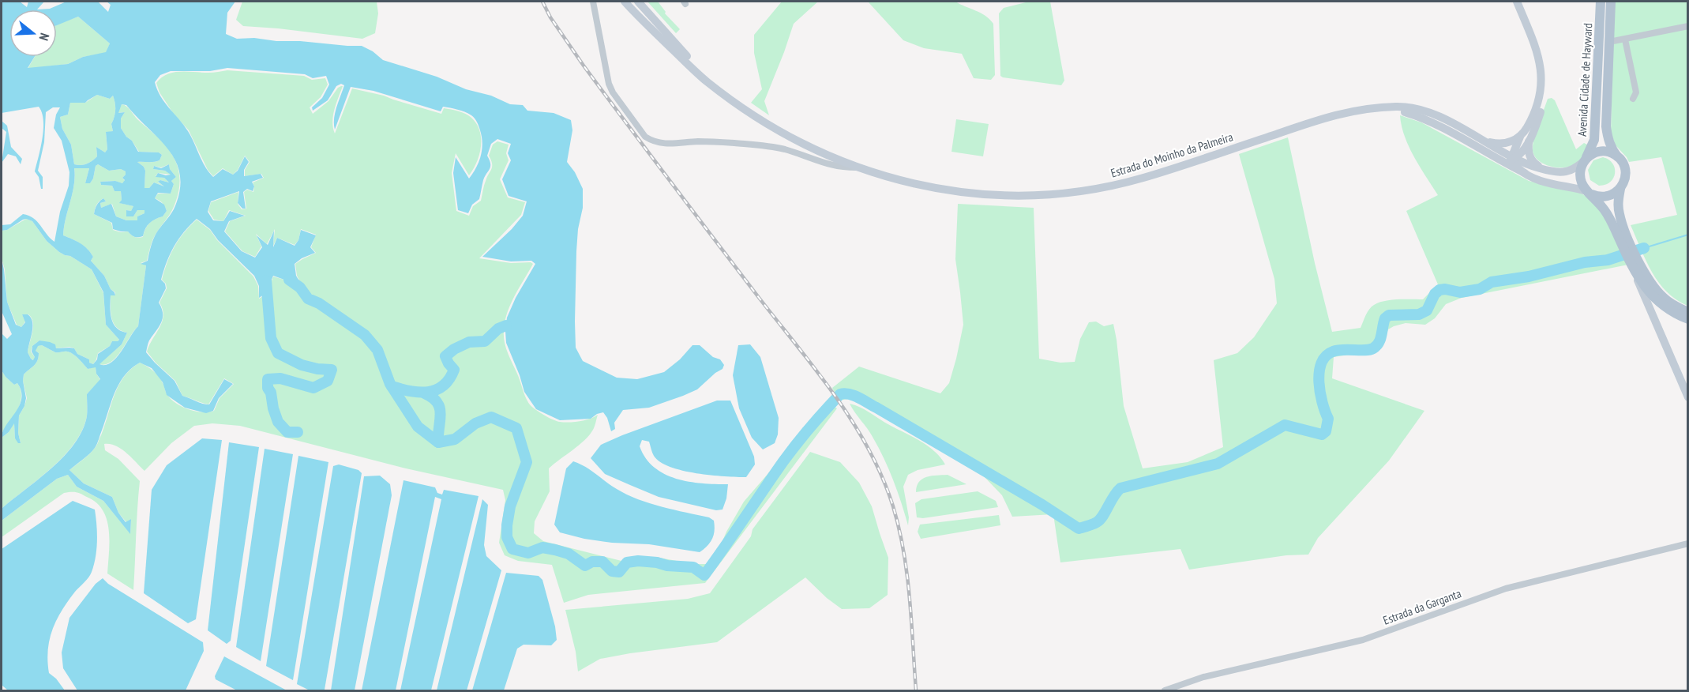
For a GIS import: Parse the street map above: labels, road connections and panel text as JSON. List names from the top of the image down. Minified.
{"streets":{"main road":["Avenida Cidade de Hayward","Estrada do Moinho da Palmeira"],"street":["Estrada da Garganta"]},"crossings":[["Avenida Cidade de Hayward","Estrada do Moinho da Palmeira"]],"north":"right"}
